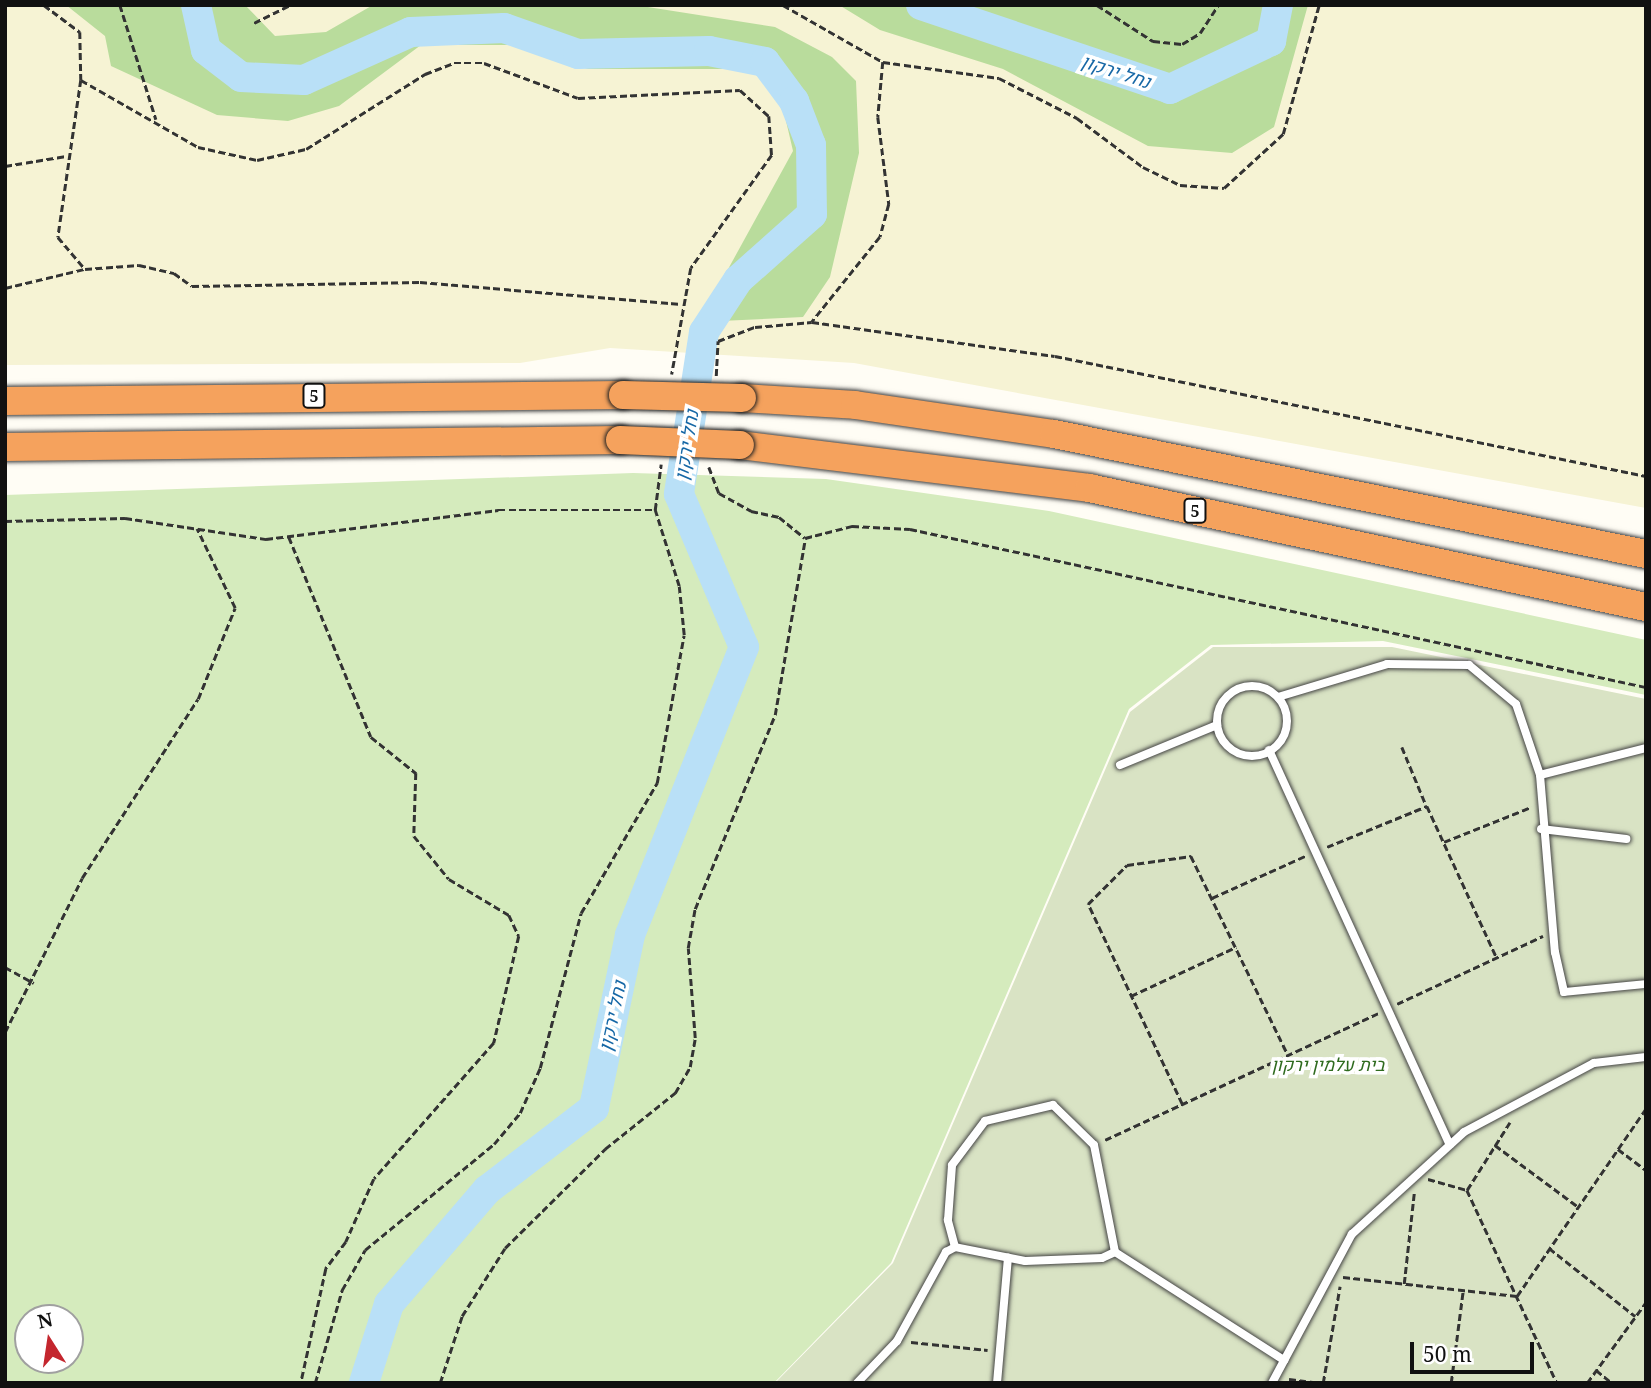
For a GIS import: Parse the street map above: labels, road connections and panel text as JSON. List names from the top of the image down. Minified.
{"streets":{"highway":["5"]},"water":["נחל ירקון"],"parks":["בית עלמין ירקון"],"scale_bar":"50 m","north":"top"}
